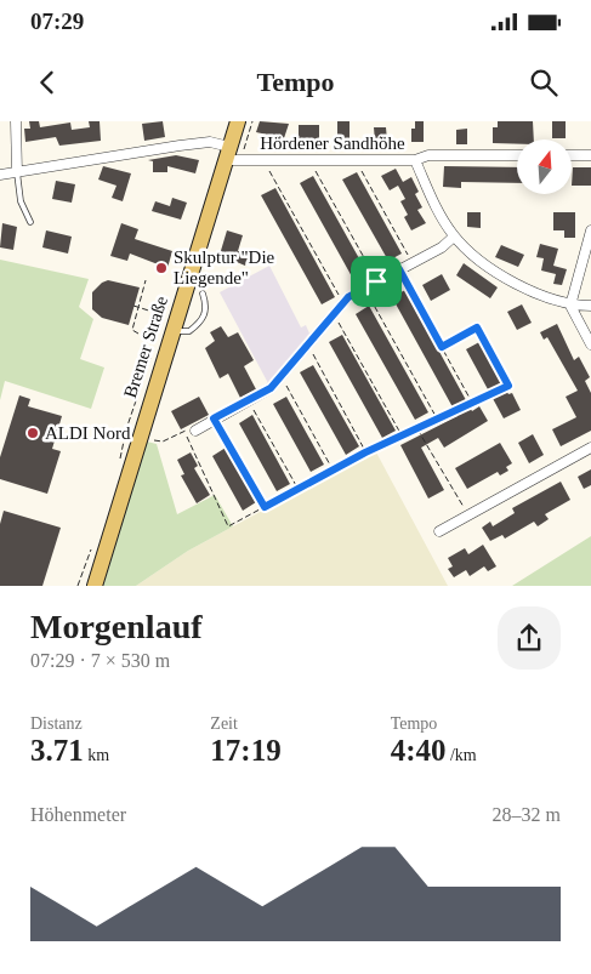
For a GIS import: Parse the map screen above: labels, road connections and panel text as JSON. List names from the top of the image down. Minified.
{"streets":{"main road":["Bremer Straße"],"street":["Hördener Sandhöhe"]},"crossings":[["Hördener Sandhöhe","Bremer Straße"]],"places":["Skulptur \"Die Liegende\"","ALDI Nord"],"north":"top","page":{"status":"07:29","header":"Tempo","heading":["Morgenlauf","07:29 · 7 × 530 m"],"stats":[["Distanz","3.71 km"],["Zeit","17:19"],["Tempo","4:40 /km"]],"chart":["Höhenmeter","28–32 m"]}}
